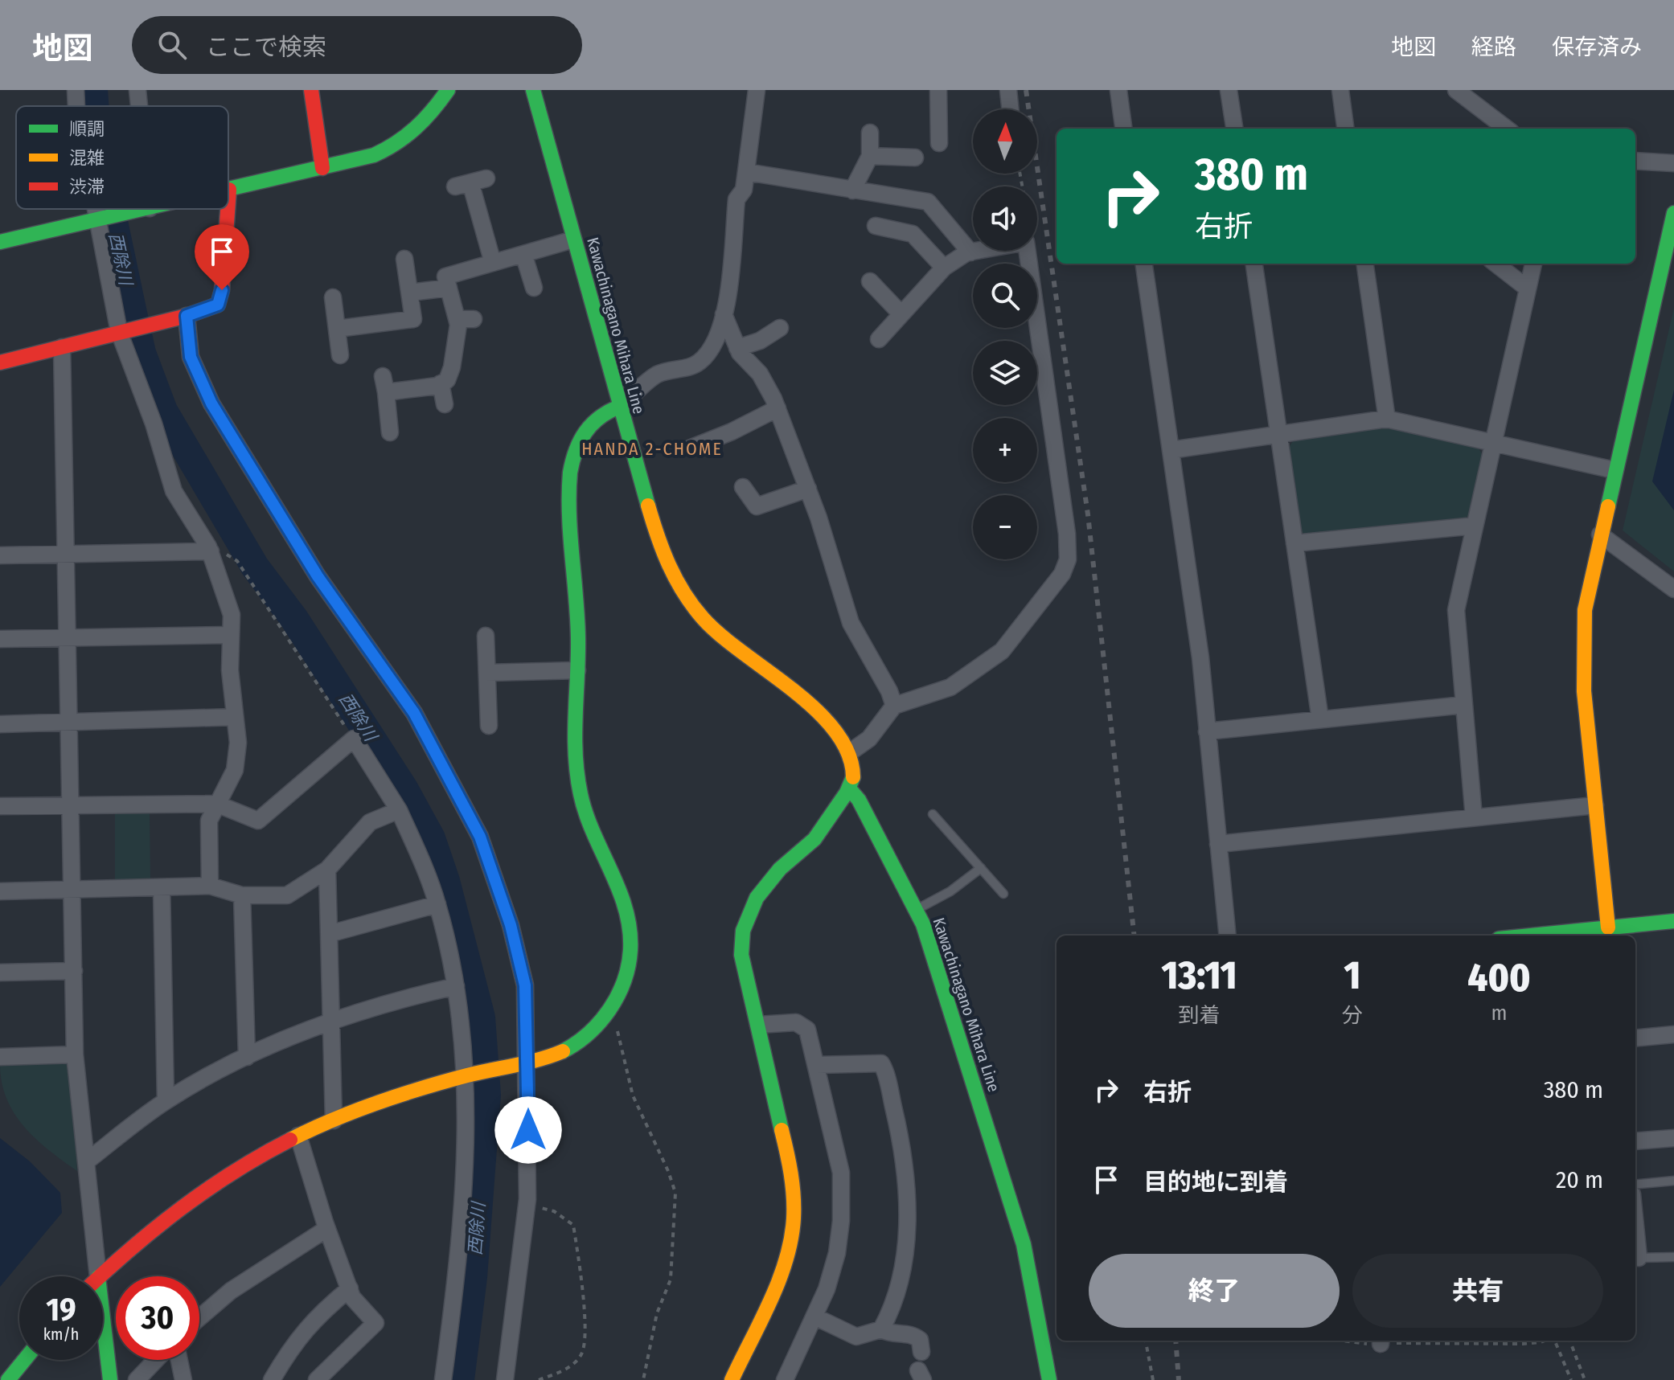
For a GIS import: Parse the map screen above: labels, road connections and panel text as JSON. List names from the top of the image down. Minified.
{"streets":{"street":["Kawachinagano Mihara Line"]},"districts":["HANDA 2-CHOME"],"water":["西除川"],"legend":["順調","混雑","渋滞"],"north":"top","page":{"header":"地図","search":"ここで検索","nav":["地図","経路","保存済み"],"map_buttons":["+","−"],"turn":["380 m","右折"],"eta":["13:11","到着","1","分","400","m"],"list":[{"name":"右折","value":"380 m"},{"name":"目的地に到着","value":"20 m"}],"buttons":["終了","共有"],"speed":"19 km/h","limit":"30"}}
